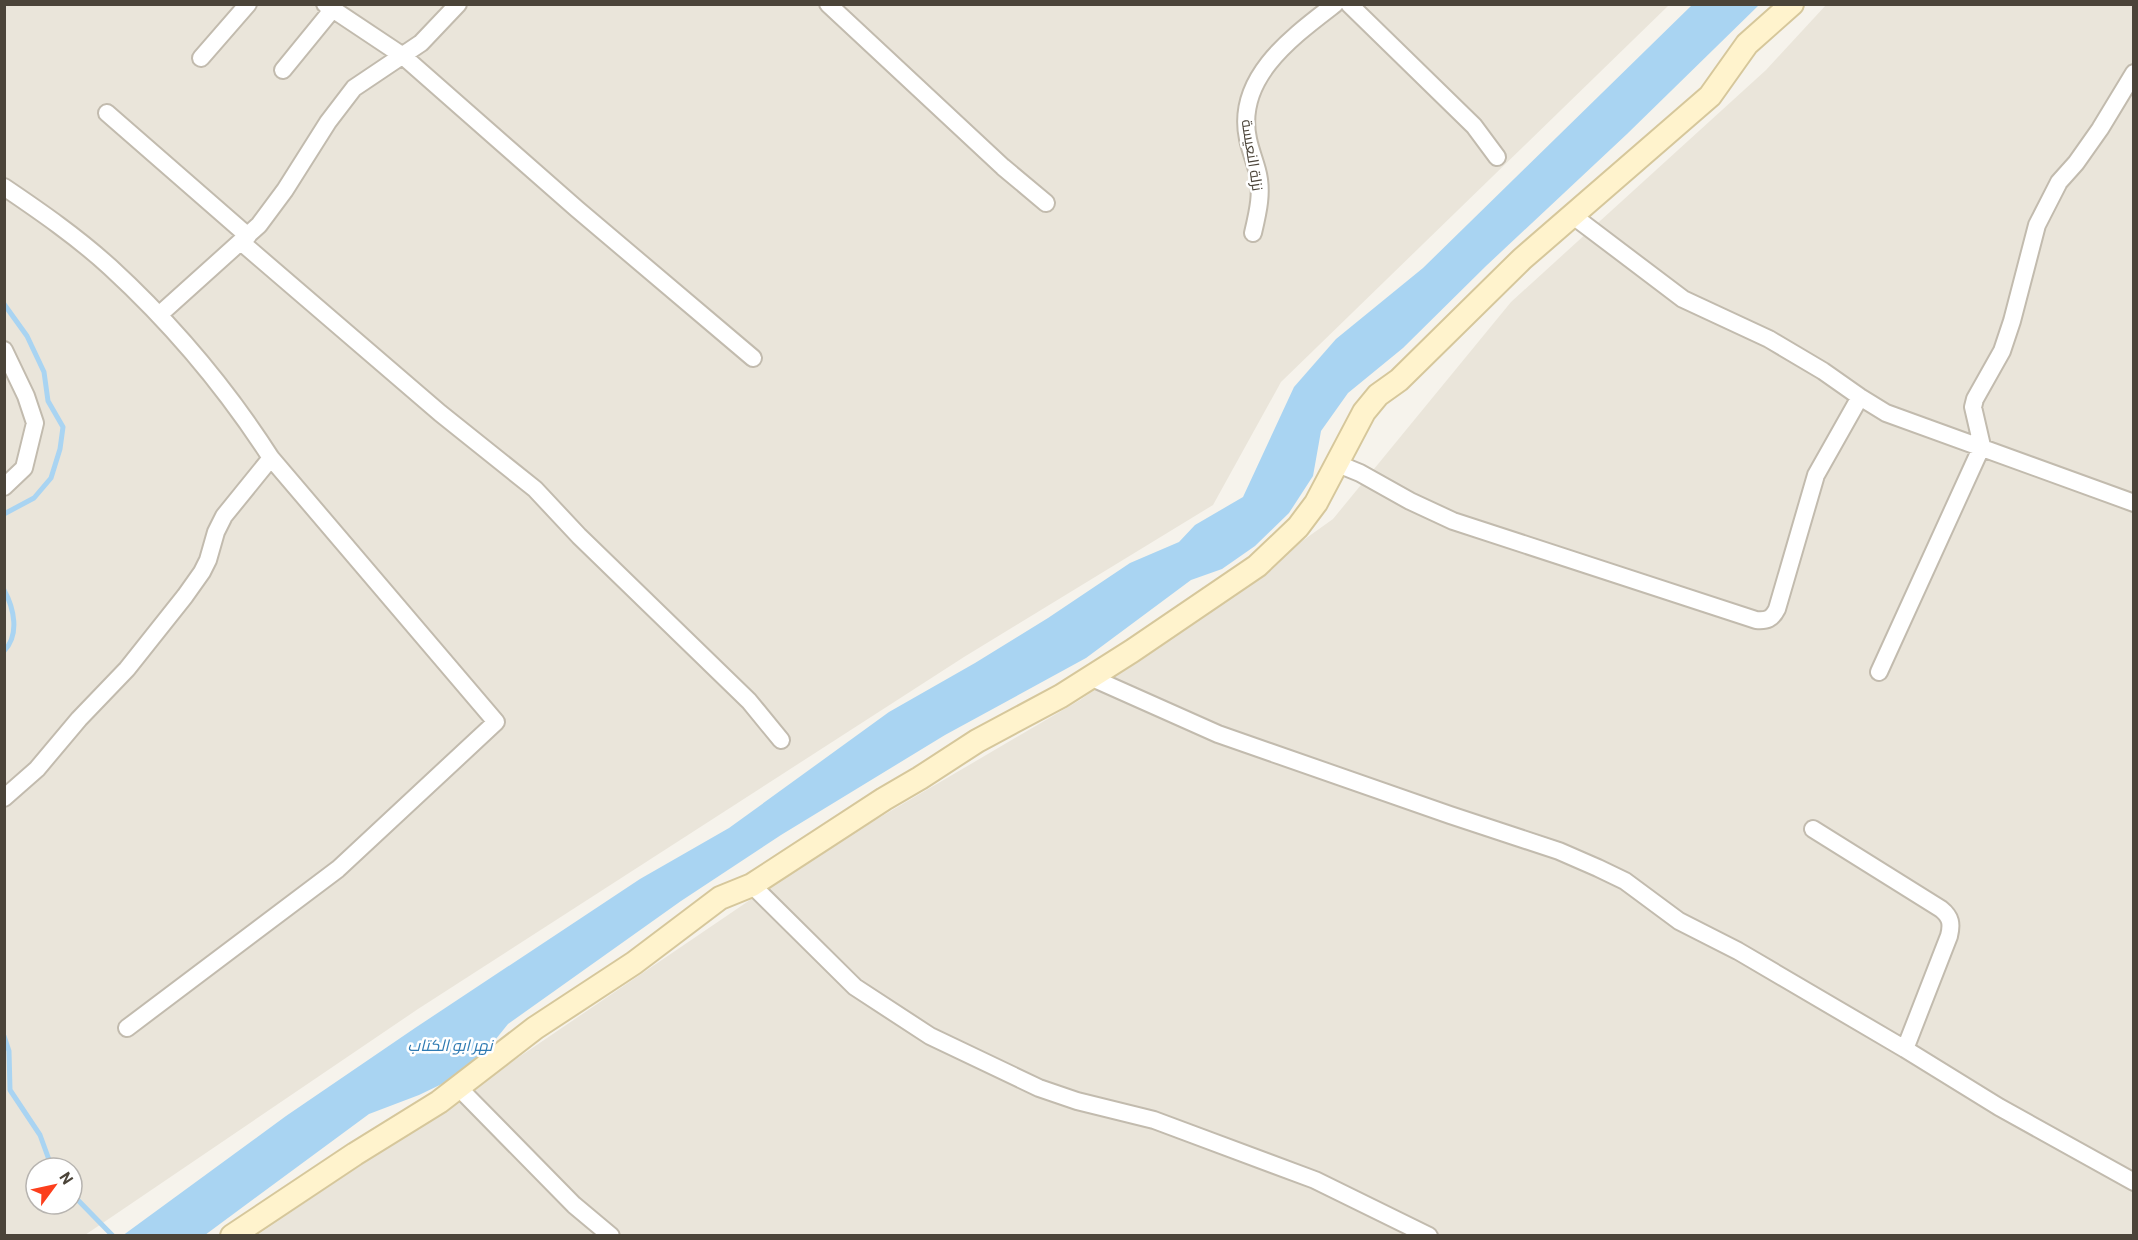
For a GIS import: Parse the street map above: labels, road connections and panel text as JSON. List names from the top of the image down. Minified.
{"streets":{"street":["نزلة النعيسة"]},"water":["نهر ابو الكتاب"],"north":"top right"}
